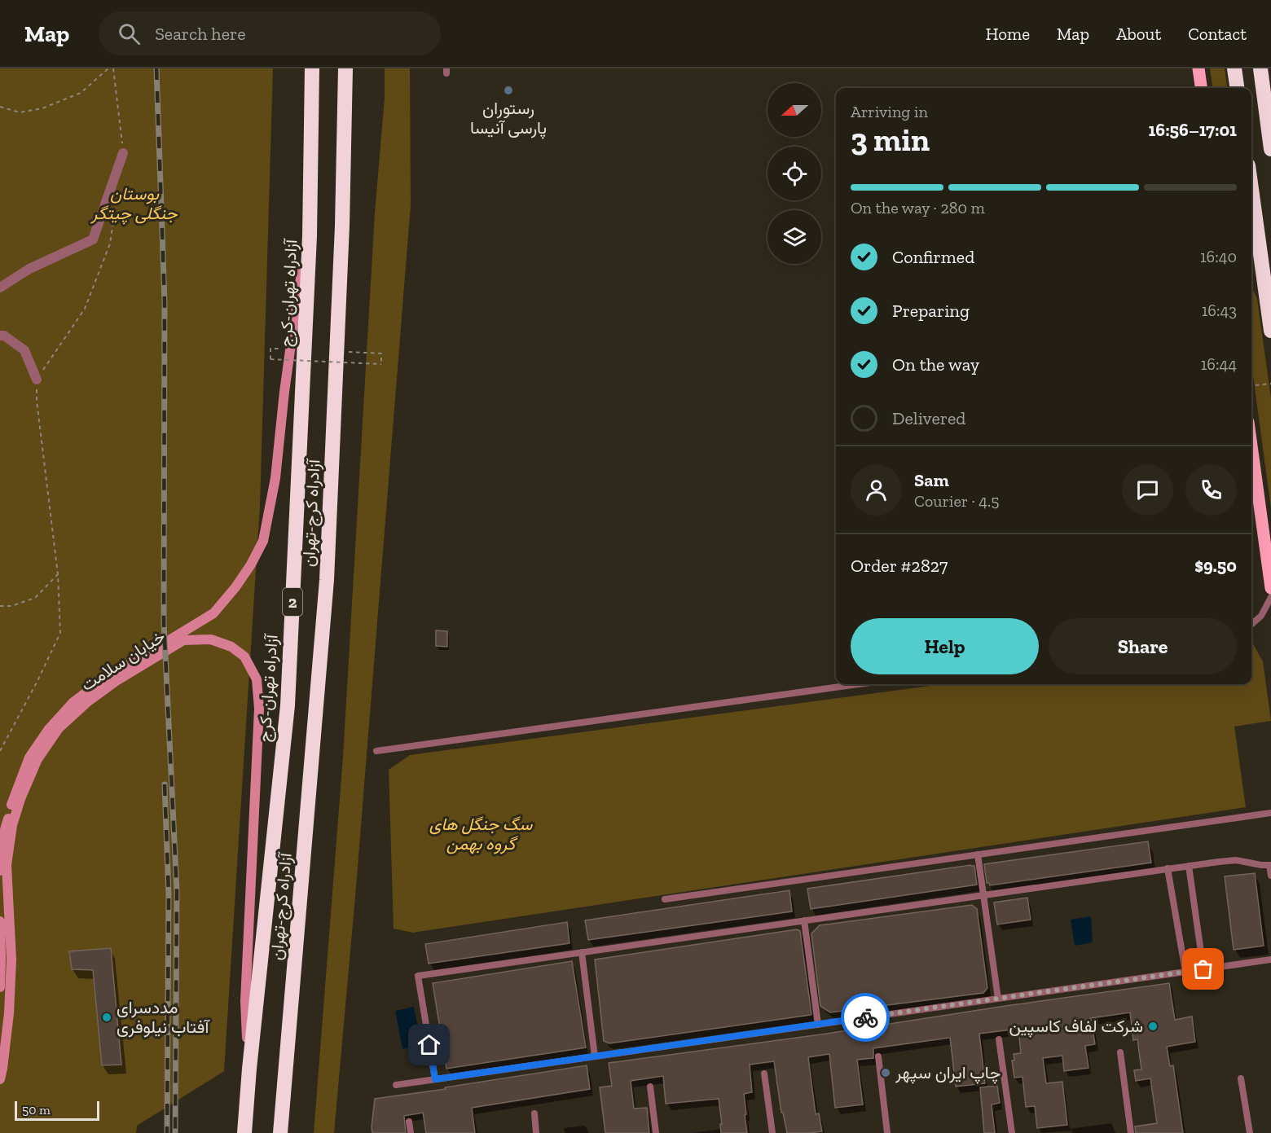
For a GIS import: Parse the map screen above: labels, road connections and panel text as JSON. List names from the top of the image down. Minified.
{"streets":{"highway":["آزادراه تهران-کرج","آزادراه کرج-تهران","2"],"main road":["خیابان سلامت"]},"crossings":[["آزادراه تهران-کرج","خیابان سلامت"]],"parks":["بوستان جنگلی چیتگر","سگ جنگل های گروه بهمن"],"places":["رستوران پارسی آنیسا","مددسرای آفتاب نیلوفری","شرکت لفاف کاسپین","چاپ ایران سپهر"],"scale_bar":"50 m","north":"left","page":{"header":"Map","search":"Search here","nav":["Home","Map","About","Contact"],"heading":["3 min","Arriving in","16:56–17:01"],"panel":["Sam","Courier · 4.5","Order #2827","$9.50"],"bar":"On the way · 280 m","list":[["Confirmed","16:40"],["Preparing","16:43"],["On the way","16:44"],"Delivered"],"buttons":["Help","Share"],"scale":"50 m"}}
